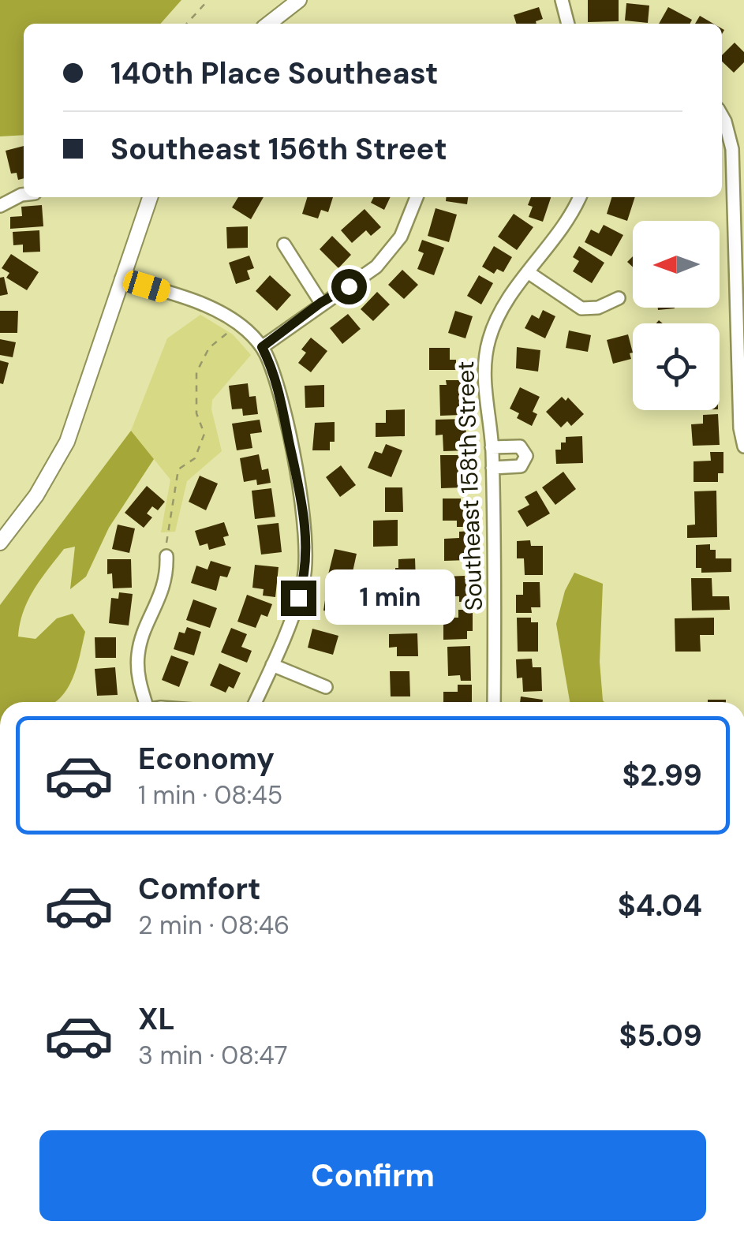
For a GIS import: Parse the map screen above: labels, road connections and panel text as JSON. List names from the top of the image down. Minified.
{"streets":{"street":["Southeast 158th Street"]},"north":"left","page":{"banner":["140th Place Southeast","Southeast 156th Street"],"bubble":"1 min","list":[{"name":"Economy","note":"1 min · 08:45","value":"$2.99"},{"name":"Comfort","note":"2 min · 08:46","value":"$4.04"},{"name":"XL","note":"3 min · 08:47","value":"$5.09"}],"buttons":"Confirm"}}
